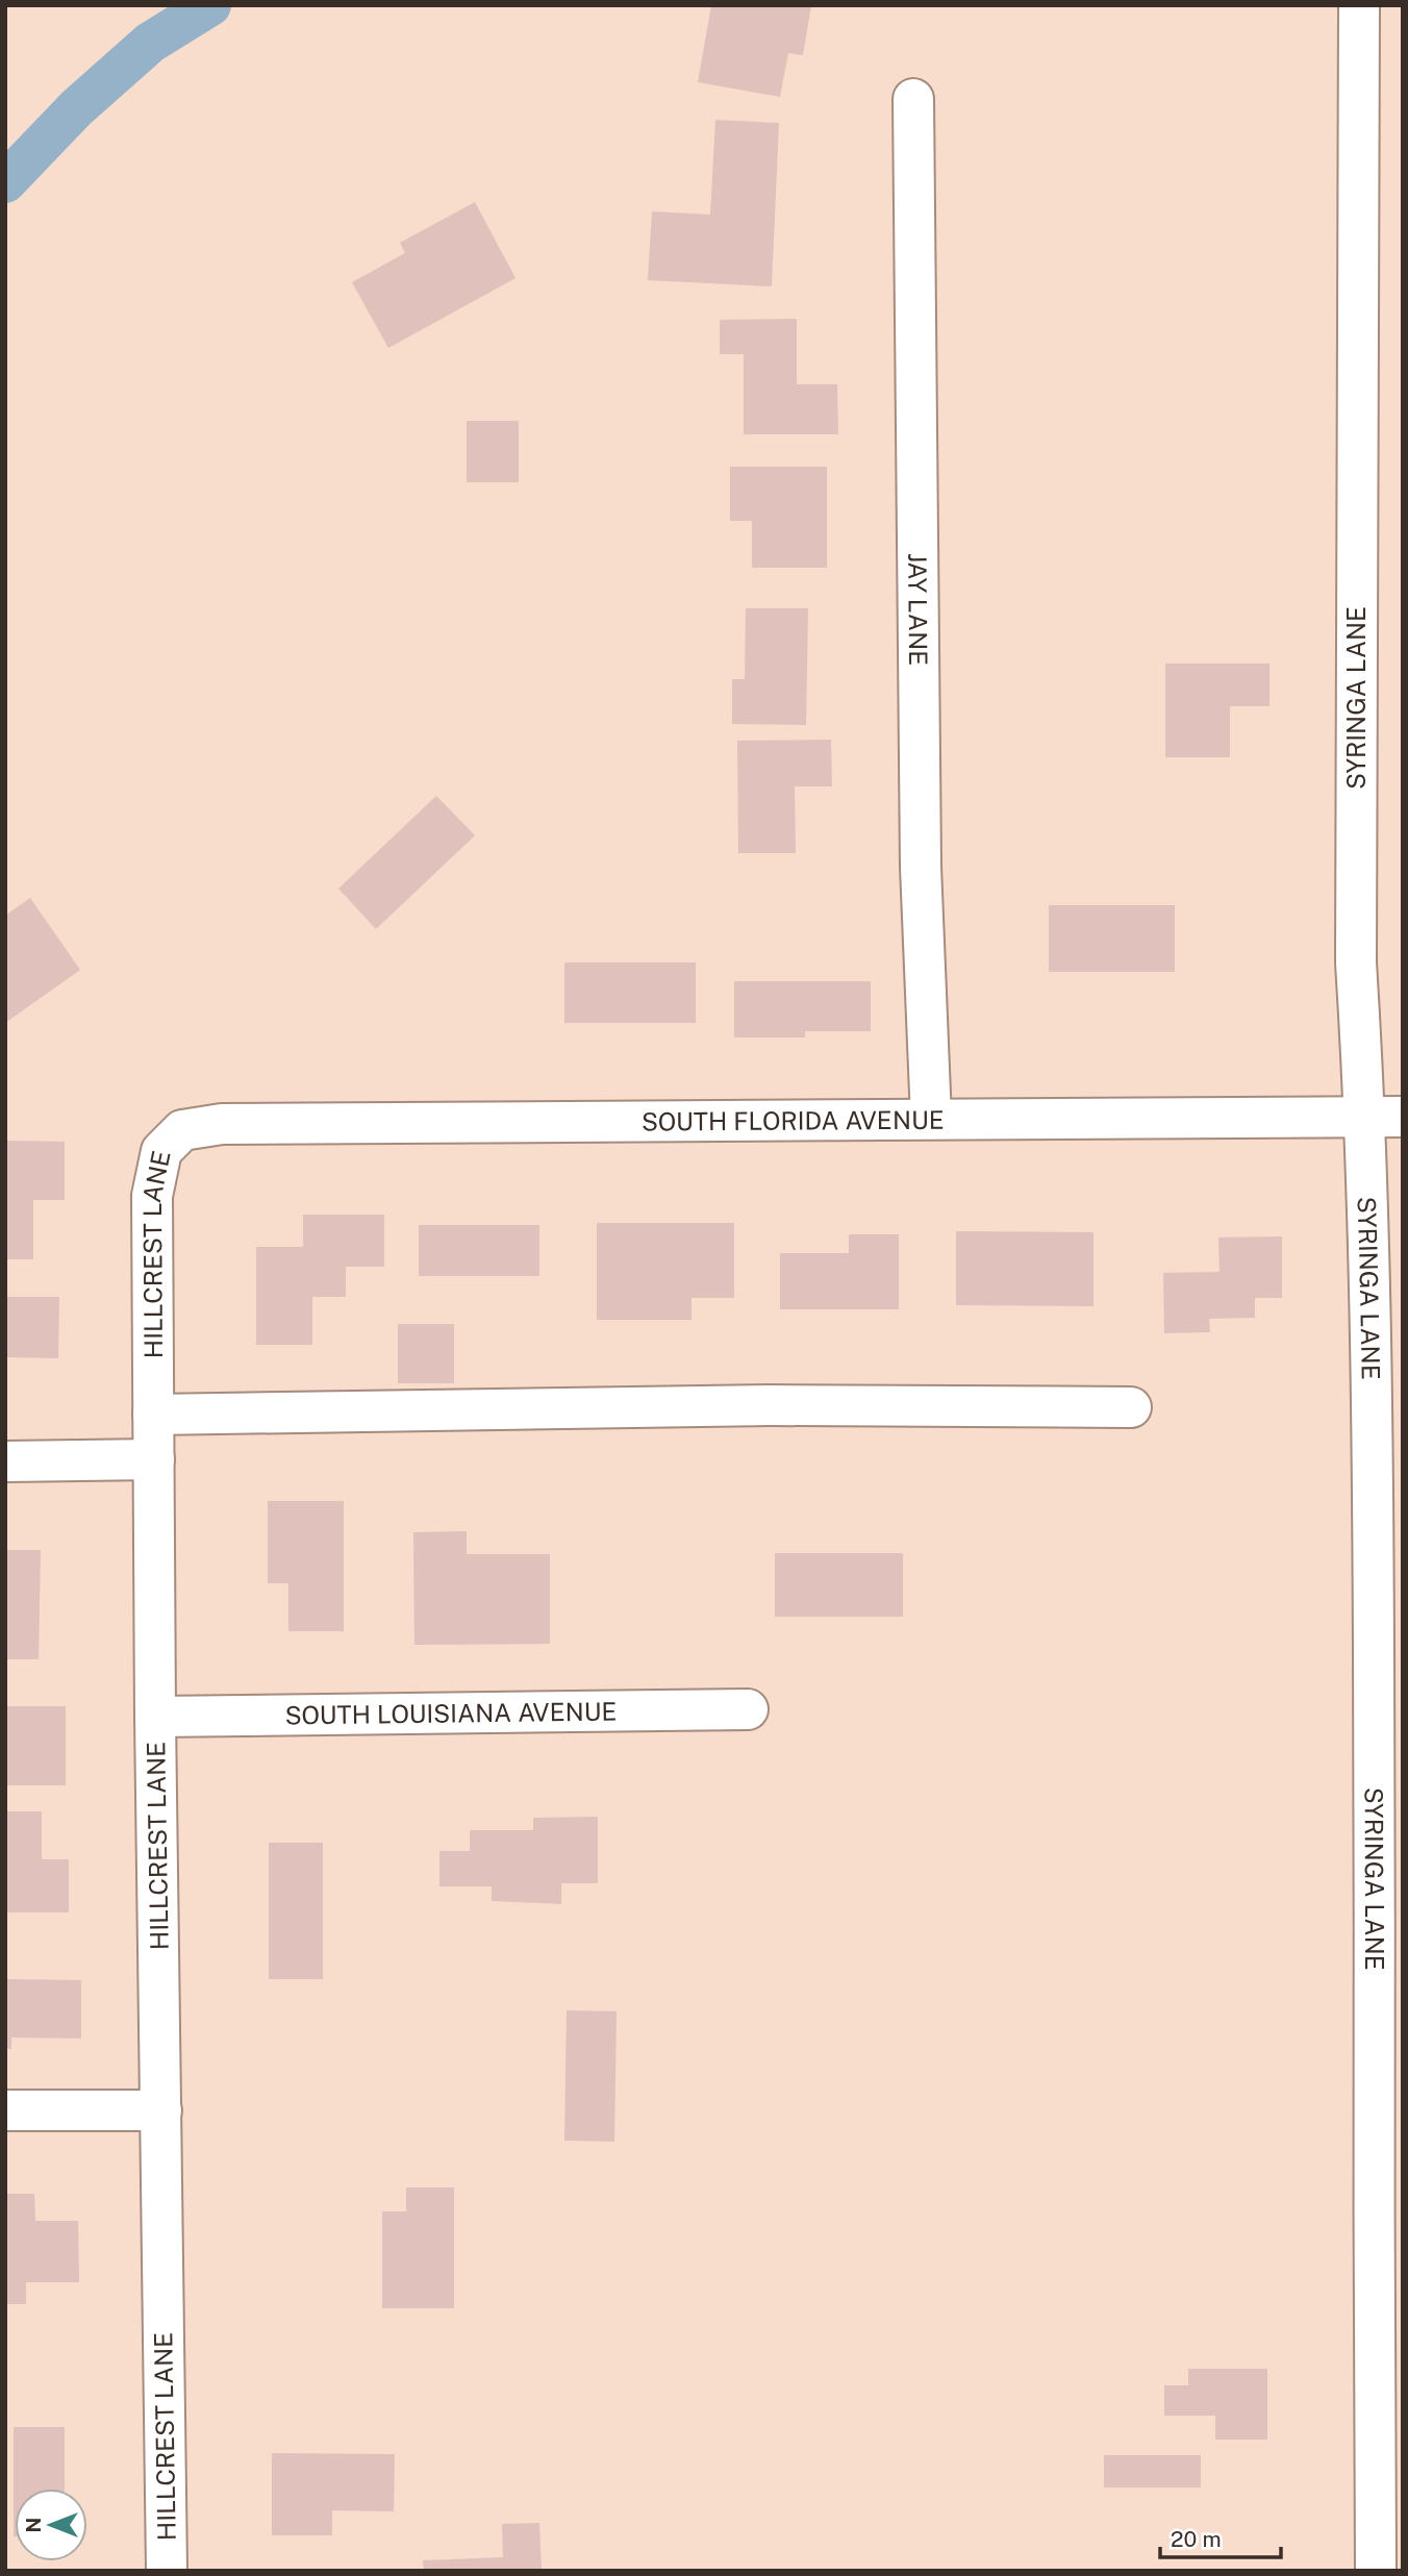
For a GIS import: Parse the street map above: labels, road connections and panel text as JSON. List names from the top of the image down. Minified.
{"streets":{"street":["JAY LANE","SYRINGA LANE","SOUTH FLORIDA AVENUE","HILLCREST LANE","SOUTH LOUISIANA AVENUE"]},"crossings":[["JAY LANE","SOUTH FLORIDA AVENUE"],["SYRINGA LANE","SOUTH FLORIDA AVENUE"],["SOUTH FLORIDA AVENUE","HILLCREST LANE"],["HILLCREST LANE","SOUTH LOUISIANA AVENUE"]],"scale_bar":"20 m","north":"left"}
